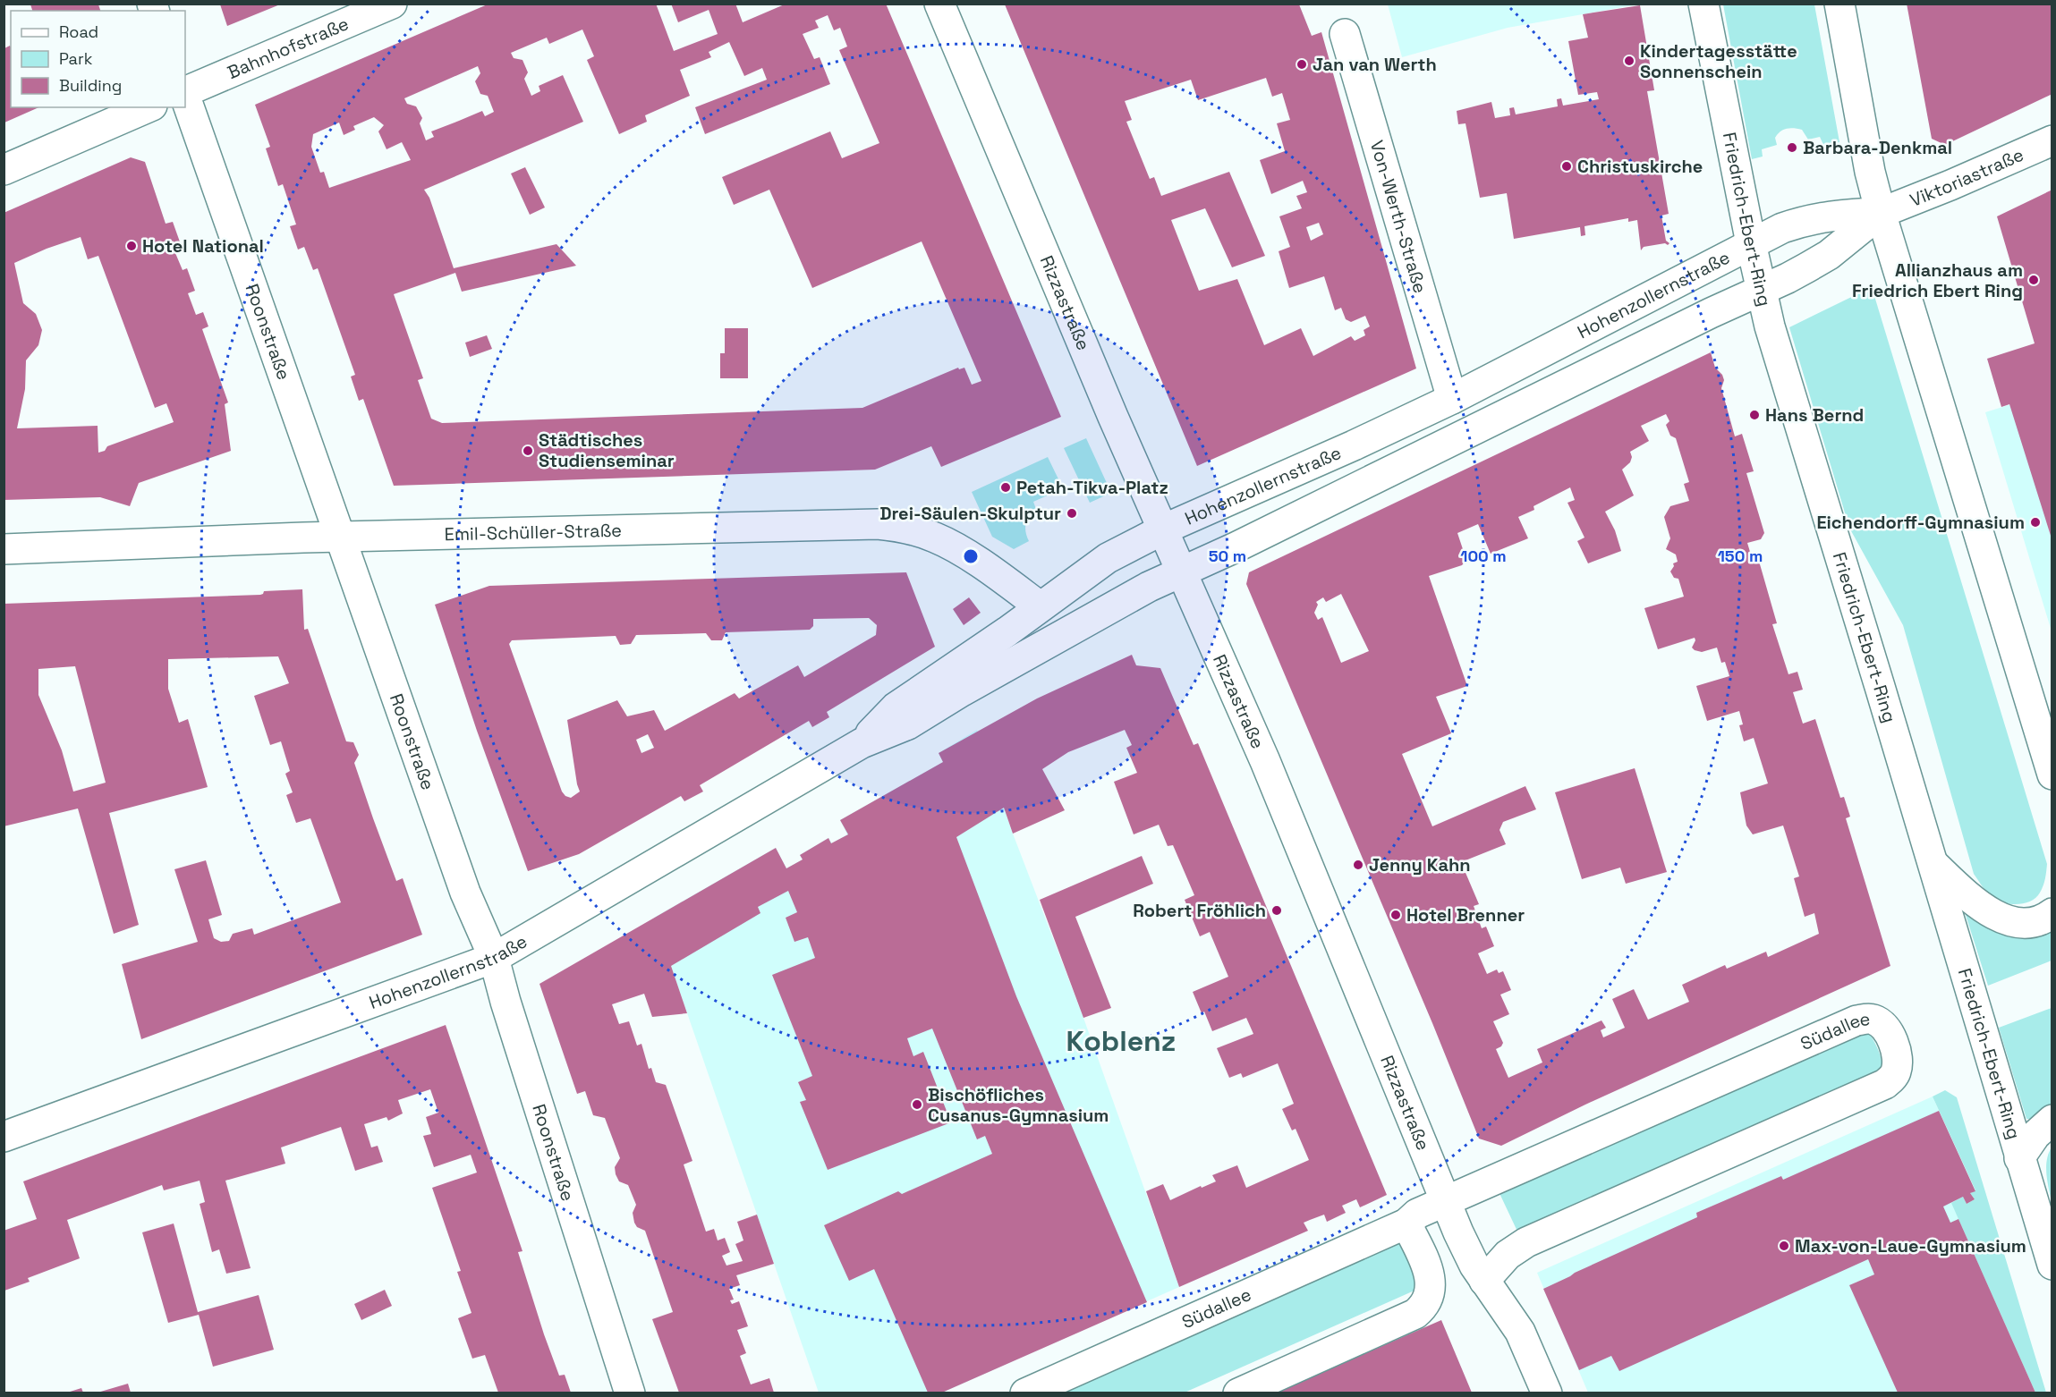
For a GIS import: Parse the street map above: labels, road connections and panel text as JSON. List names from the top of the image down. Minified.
{"streets":{"street":["Bahnhofstraße","Viktoriastraße","Von-Werth-Straße","Friedrich-Ebert-Ring","Hohenzollernstraße","Rizzastraße","Roonstraße","Emil-Schüller-Straße","Südallee"]},"crossings":[["Viktoriastraße","Hohenzollernstraße"],["Von-Werth-Straße","Hohenzollernstraße"],["Friedrich-Ebert-Ring","Hohenzollernstraße"],["Hohenzollernstraße","Rizzastraße"],["Hohenzollernstraße","Roonstraße"],["Hohenzollernstraße","Emil-Schüller-Straße"],["Rizzastraße","Südallee"],["Roonstraße","Emil-Schüller-Straße"]],"districts":["Koblenz"],"places":["Kindertagesstätte Sonnenschein","Jan van Werth","Barbara-Denkmal","Christuskirche","Hotel National","Allianzhaus am Friedrich Ebert Ring","Hans Bernd","Städtisches Studienseminar","Petah-Tikva-Platz","Drei-Säulen-Skulptur","Eichendorff-Gymnasium","Jenny Kahn","Robert Fröhlich","Hotel Brenner","Bischöfliches Cusanus-Gymnasium","Max-von-Laue-Gymnasium"],"legend":["Road","Park","Building"],"rings":["50 m","100 m","150 m"]}
